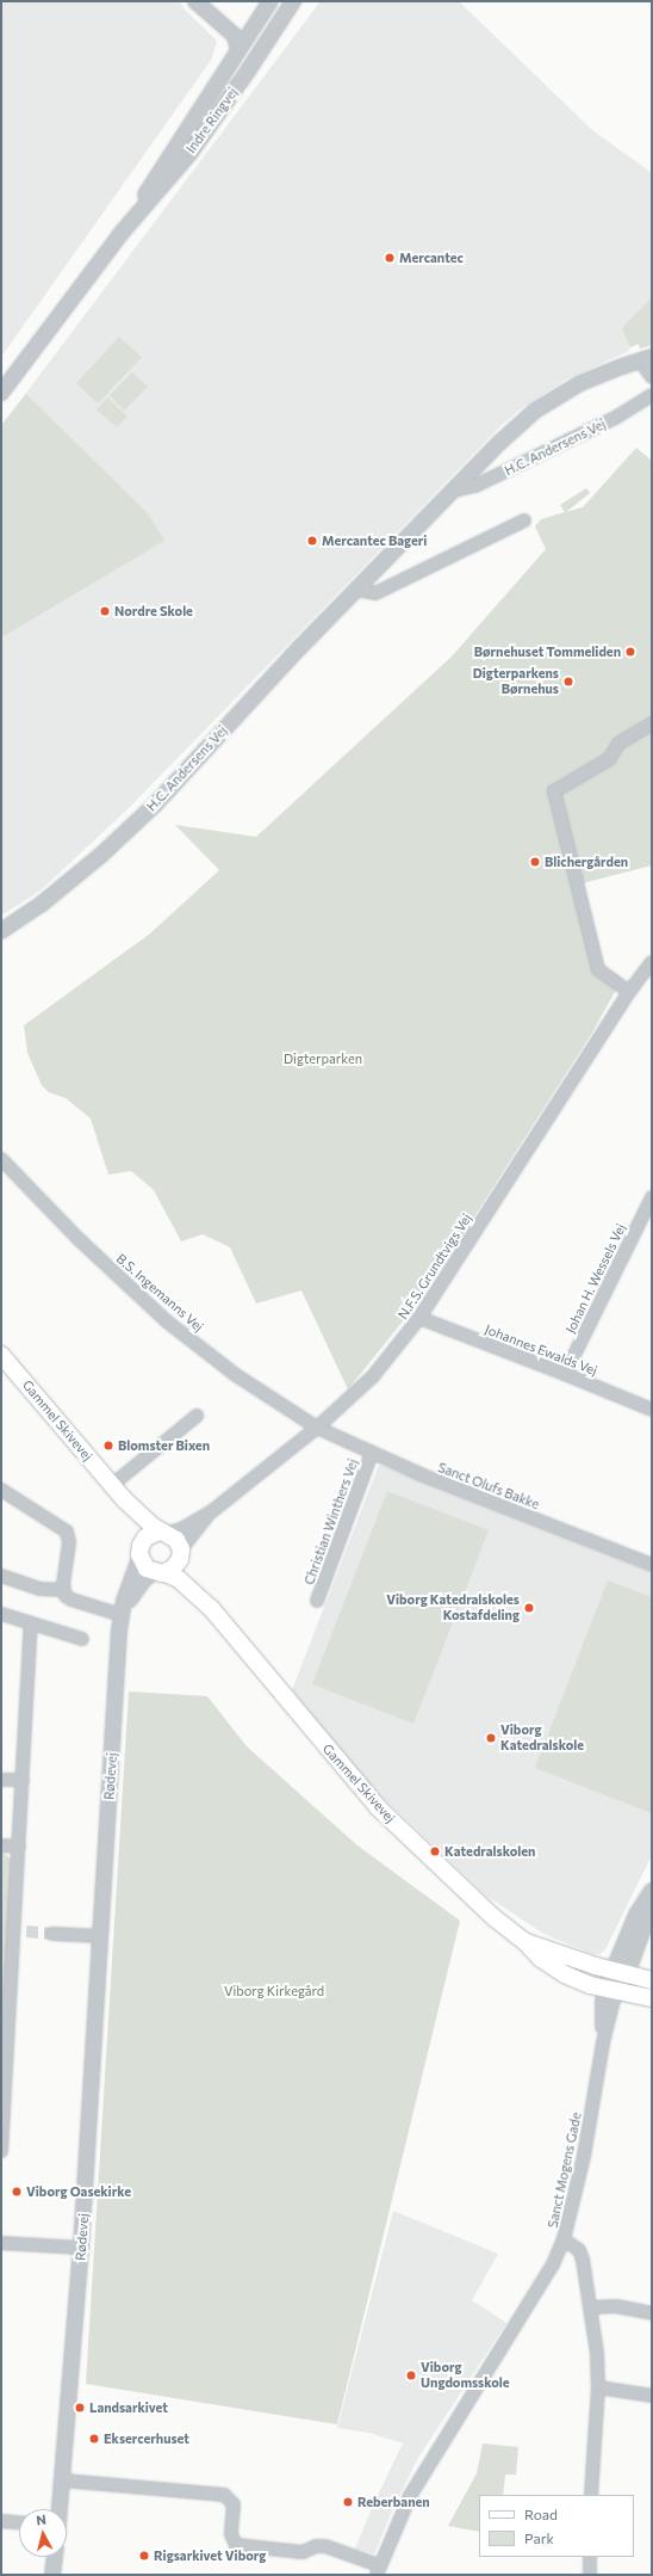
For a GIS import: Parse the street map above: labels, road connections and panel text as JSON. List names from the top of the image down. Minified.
{"streets":{"main road":["Gammel Skivevej"],"street":["Indre Ringvej","H.C. Andersens Vej","N.F.S. Grundtvigs Vej","Johan H. Wessels Vej","B.S. Ingemanns Vej","Johannes Ewalds Vej","Sanct Olufs Bakke","Christian Winthers Vej","Rødevej","Sanct Mogens Gade"]},"crossings":[["N.F.S. Grundtvigs Vej","B.S. Ingemanns Vej"],["N.F.S. Grundtvigs Vej","Johannes Ewalds Vej"],["N.F.S. Grundtvigs Vej","Gammel Skivevej"],["N.F.S. Grundtvigs Vej","Sanct Olufs Bakke"],["N.F.S. Grundtvigs Vej","Rødevej"],["Johan H. Wessels Vej","Johannes Ewalds Vej"],["B.S. Ingemanns Vej","Sanct Olufs Bakke"],["Gammel Skivevej","Rødevej"],["Gammel Skivevej","Sanct Mogens Gade"],["Sanct Olufs Bakke","Christian Winthers Vej"]],"parks":["Digterparken","Viborg Kirkegård"],"places":["Mercantec","Mercantec Bageri","Nordre Skole","Børnehuset Tommeliden","Digterparkens Børnehus","Blichergården","Blomster Bixen","Viborg Katedralskoles Kostafdeling","Viborg Katedralskole","Katedralskolen","Viborg Oasekirke","Viborg Ungdomsskole","Landsarkivet","Eksercerhuset","Reberbanen","Rigsarkivet Viborg"],"legend":["Road","Park"],"north":"top"}
